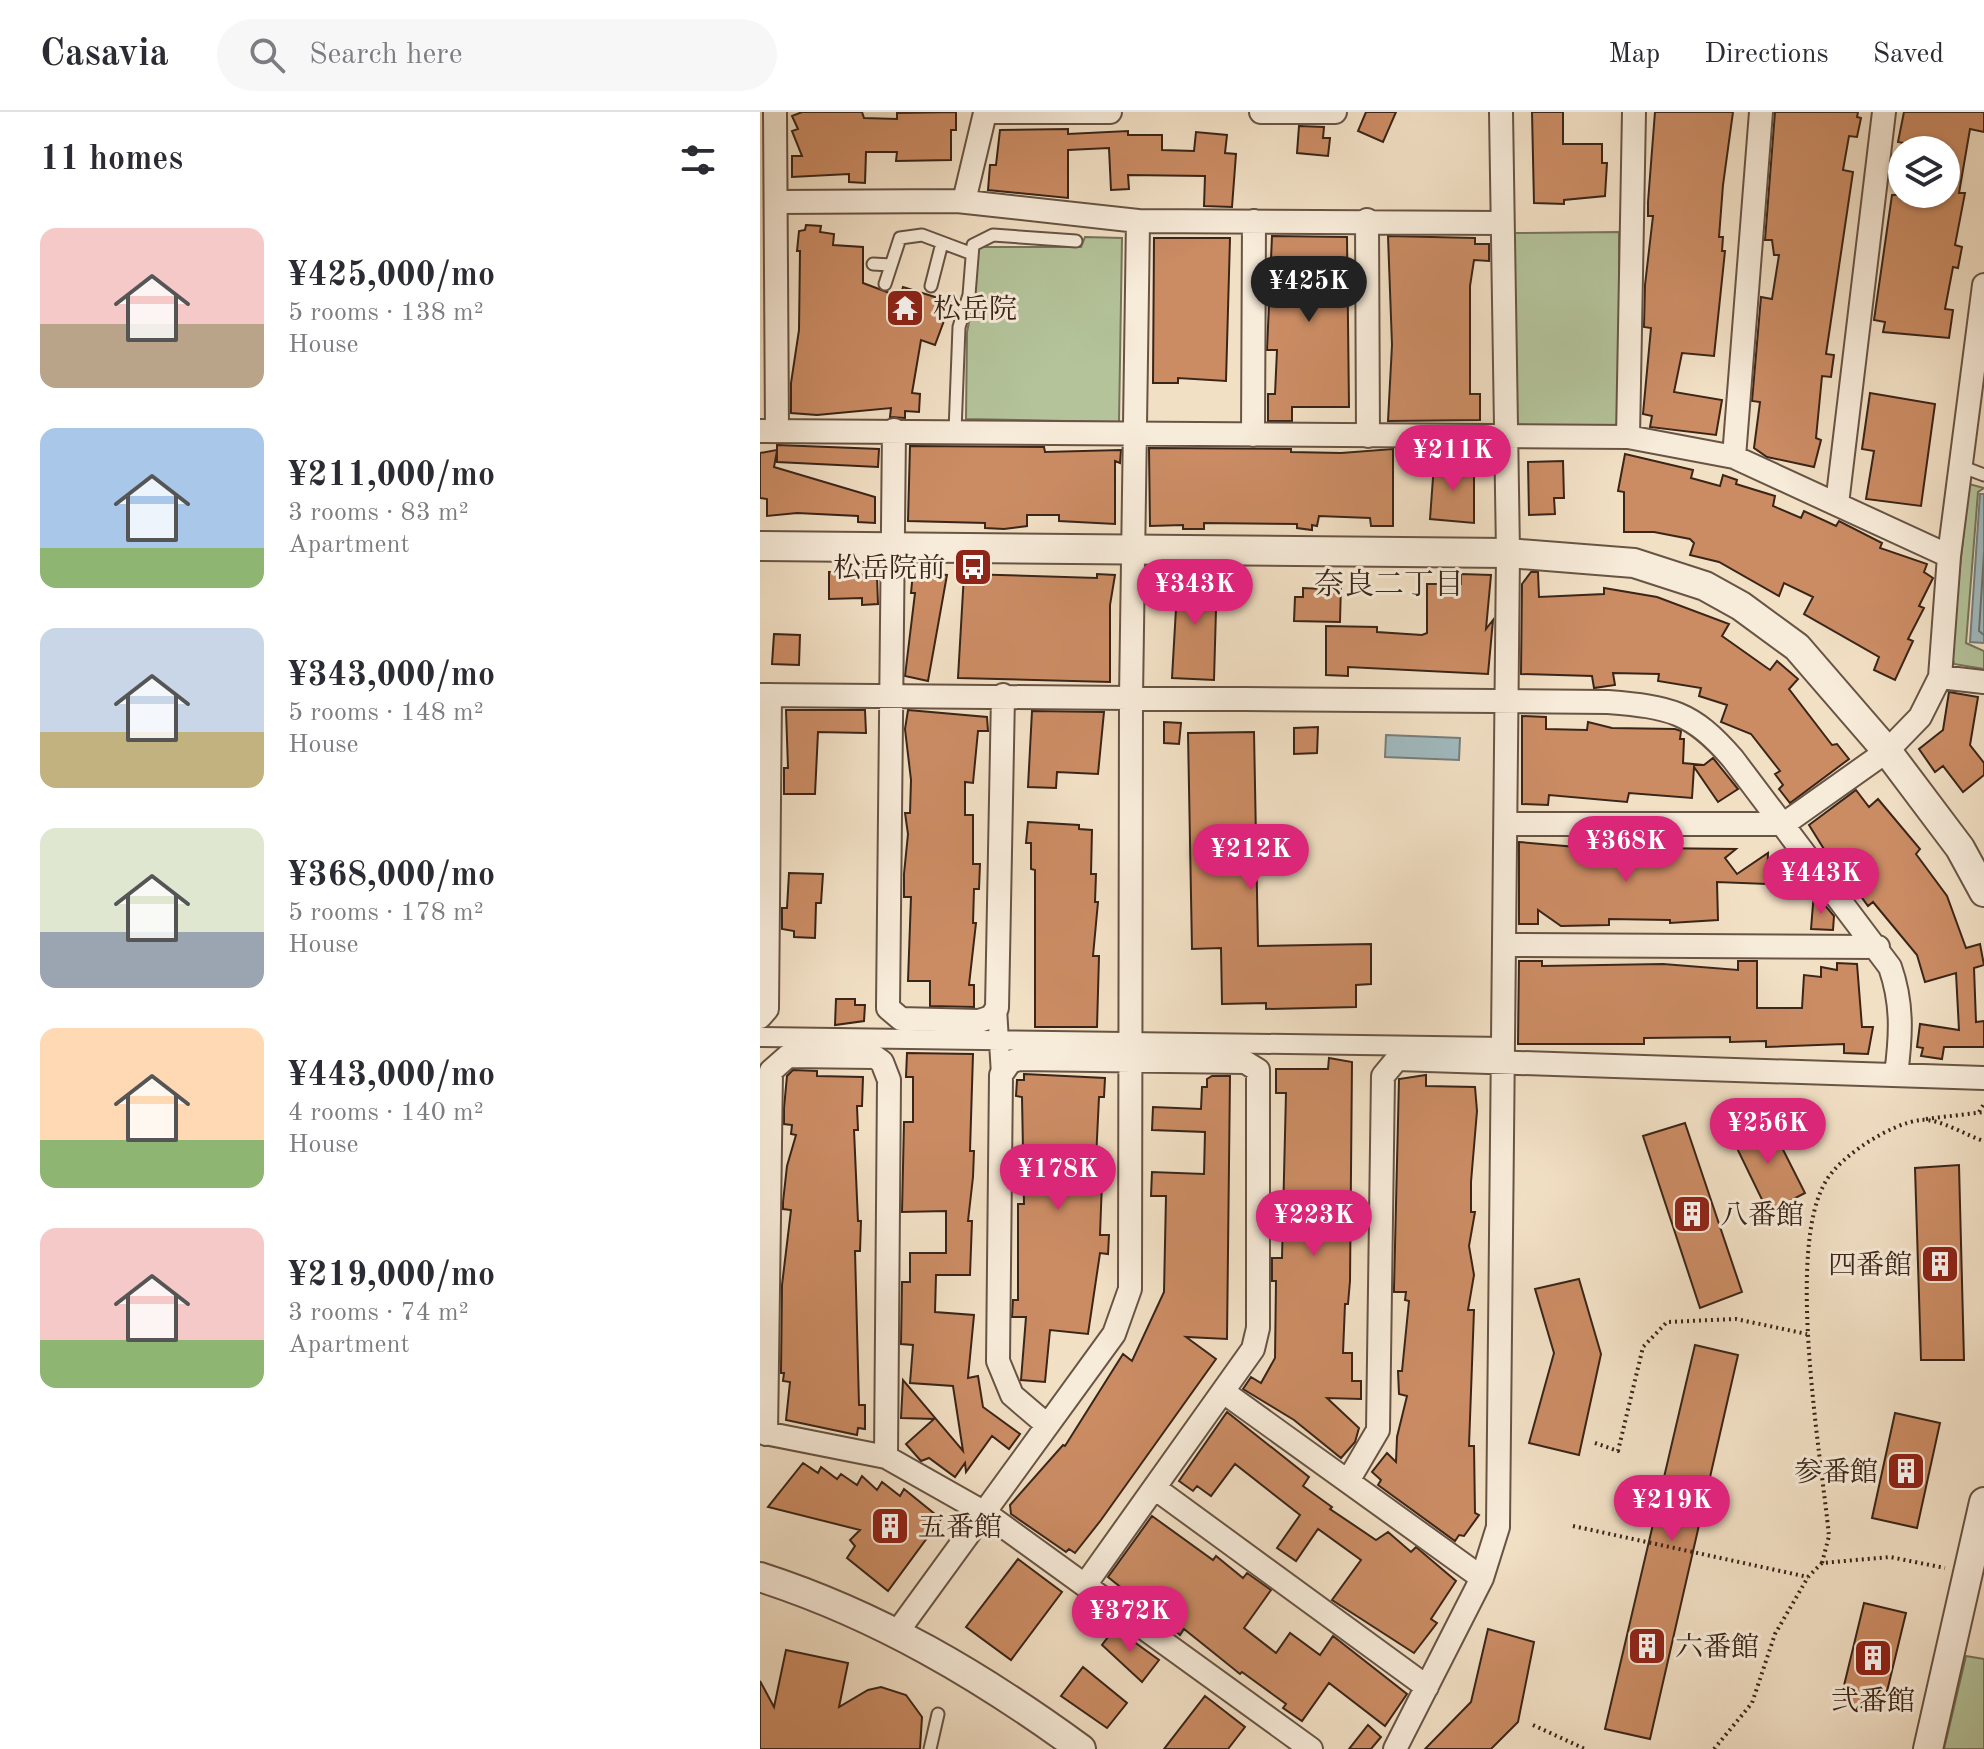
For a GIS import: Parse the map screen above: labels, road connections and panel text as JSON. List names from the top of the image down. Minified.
{"districts":["奈良二丁目"],"places":{"temple":["松岳院"],"bus stop":["松岳院前"],"building":["八番館","四番館","参番館","五番館","六番館","弐番館"]},"page":{"header":"Casavia","search":"Search here","nav":["Map","Directions","Saved"],"heading":"11 homes","list":[{"name":"¥425,000/mo","note":"5 rooms · 138 m² · House"},{"name":"¥211,000/mo","note":"3 rooms · 83 m² · Apartment"},{"name":"¥343,000/mo","note":"5 rooms · 148 m² · House"},{"name":"¥368,000/mo","note":"5 rooms · 178 m² · House"},{"name":"¥443,000/mo","note":"4 rooms · 140 m² · House"},{"name":"¥219,000/mo","note":"3 rooms · 74 m² · Apartment"}],"price":["¥425K","¥211K","¥343K","¥368K","¥212K","¥443K","¥256K","¥178K","¥223K","¥219K","¥372K"]}}
